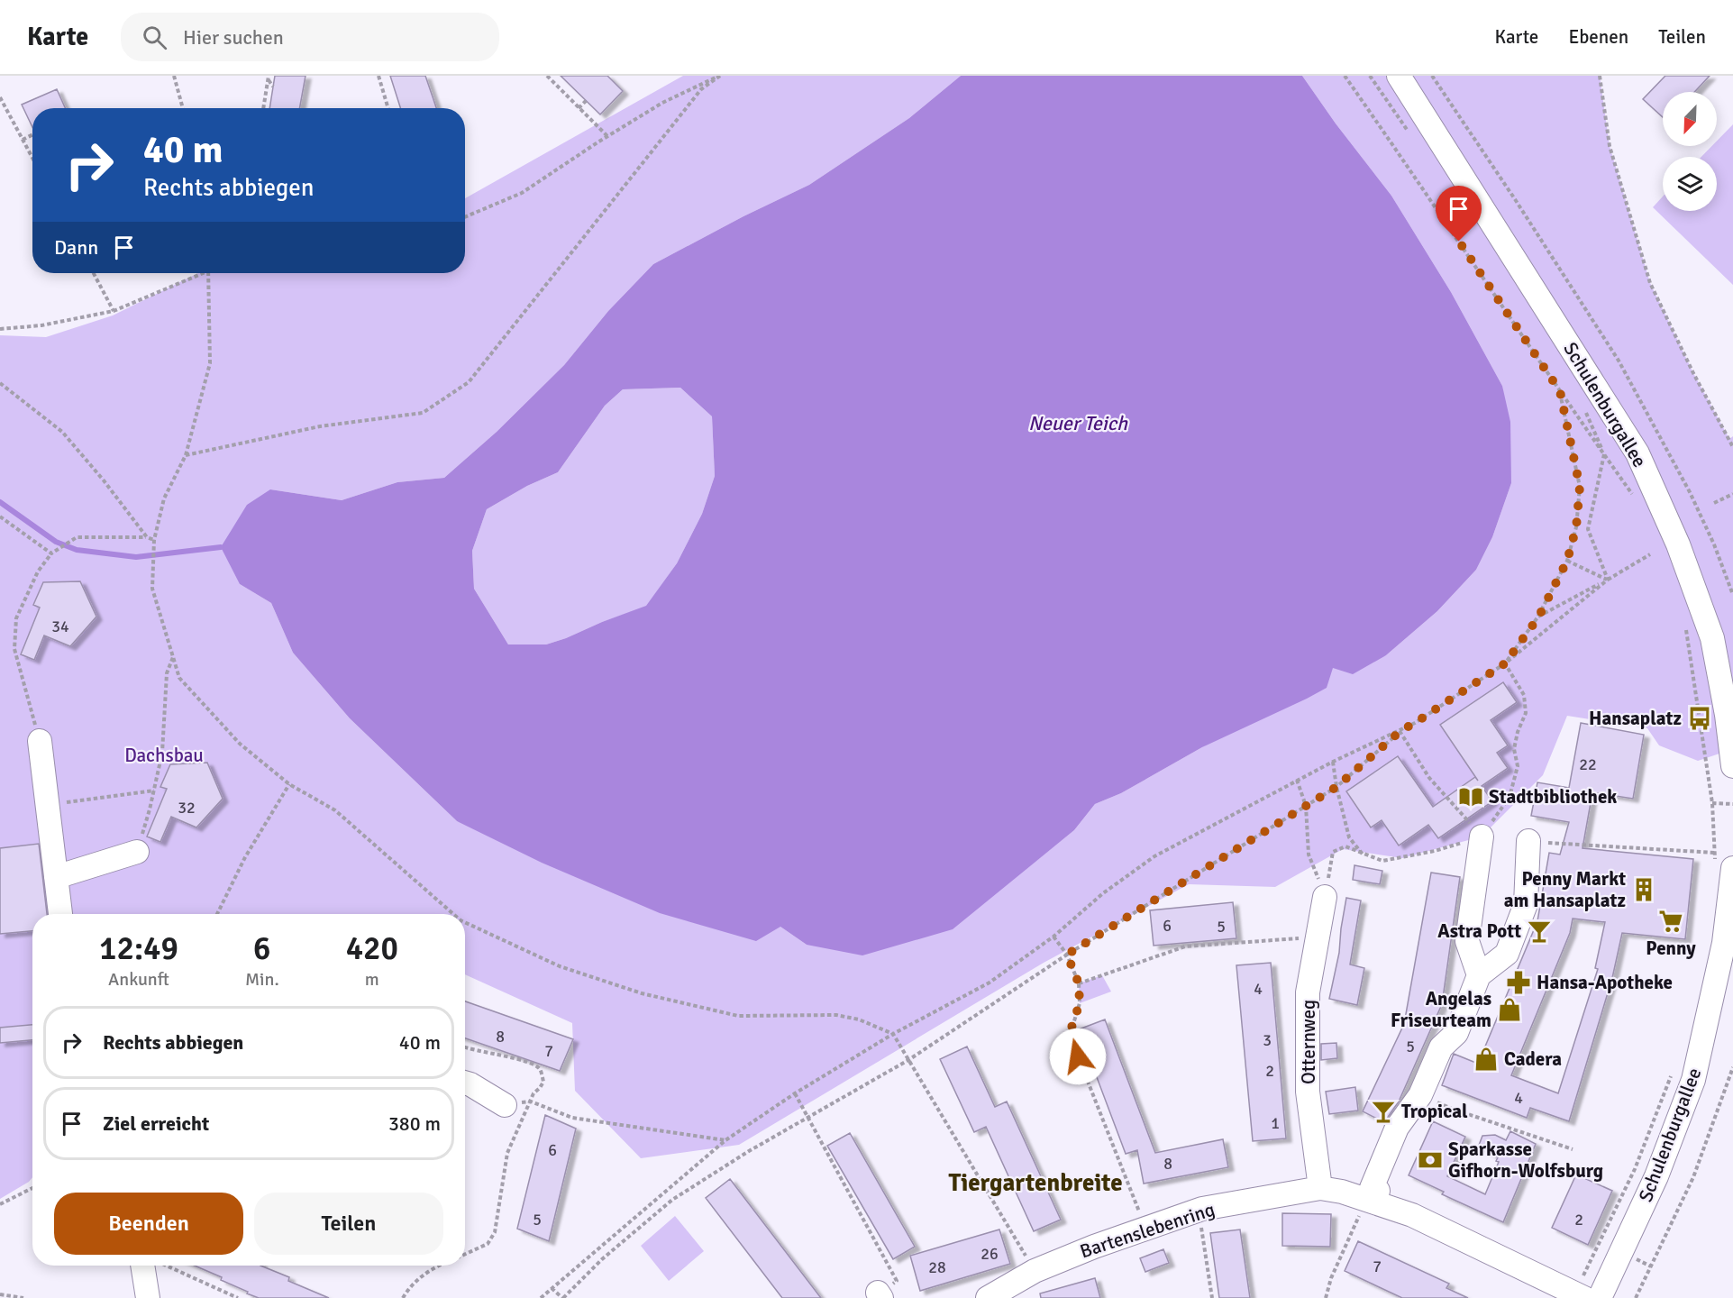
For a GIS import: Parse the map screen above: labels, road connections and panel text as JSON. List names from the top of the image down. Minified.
{"streets":{"street":["Schulenburgallee","Otternweg","Bartenslebenring"]},"crossings":[["Otternweg","Bartenslebenring"]],"districts":["Tiergartenbreite"],"water":["Neuer Teich"],"parks":["Dachsbau"],"places":{"bus stop":["Hansaplatz"],"library":["Stadtbibliothek"],"building":["Penny Markt am Hansaplatz"],"supermarket":["Penny"],"bar":["Astra Pott","Tropical"],"pharmacy":["Hansa-Apotheke"],"shop":["Angelas Friseurteam","Cadera"],"bank":["Sparkasse Gifhorn-Wolfsburg"]},"house_numbers":["34","22","32","6","5","4","8","3","5","7","2","4","1","6","8","5","2","26","7","28"],"north":"bottom left","page":{"header":"Karte","search":"Hier suchen","nav":["Karte","Ebenen","Teilen"],"turn":["40 m","Rechts abbiegen"],"then":"Dann","eta":["12:49","Ankunft","6","Min.","420","m"],"list":[{"name":"Rechts abbiegen","value":"40 m"},{"name":"Ziel erreicht","value":"380 m"}],"buttons":["Beenden","Teilen"]}}
